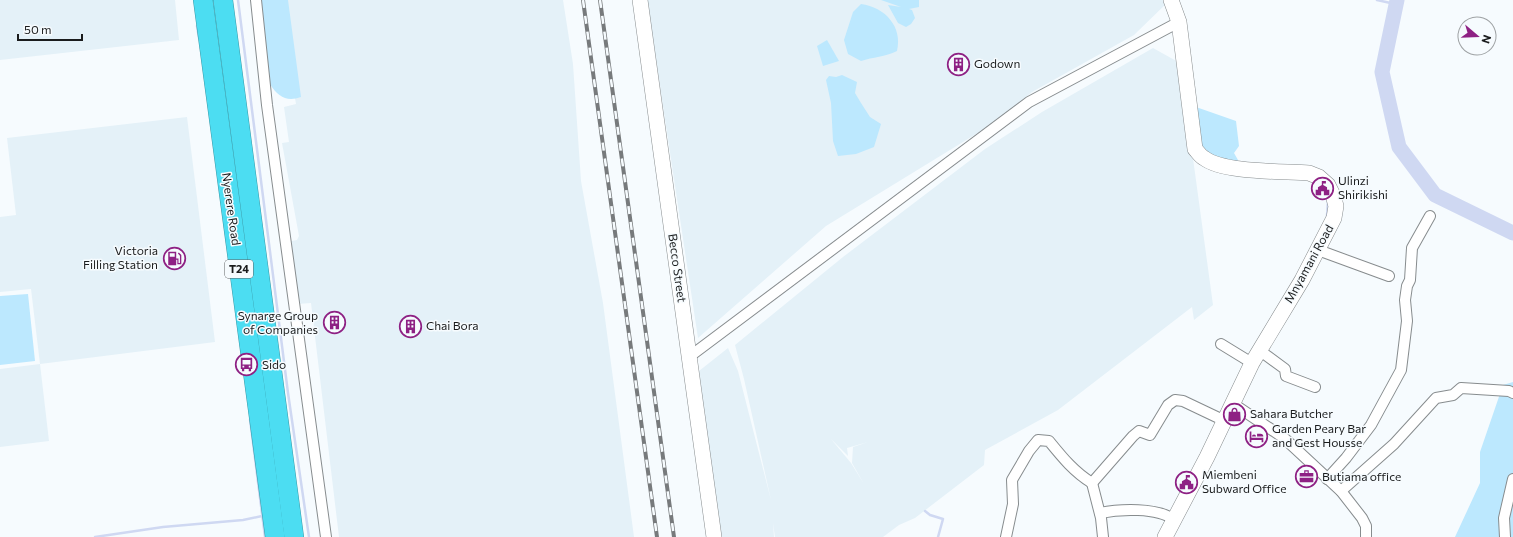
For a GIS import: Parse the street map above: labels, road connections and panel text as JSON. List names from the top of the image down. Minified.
{"streets":{"highway":["Nyerere Road","T24"],"street":["Mnyamani Road","Becco Street"]},"places":{"building":["Godown","Synarge Group of Companies","Chai Bora"],"public building":["Ulinzi Shirikishi","Miembeni Subward Office"],"fuel station":["Victoria Filling Station"],"bus stop":["Sido"],"shop":["Sahara Butcher"],"hotel":["Garden Peary Bar and Gest Housse"],"office":["Butiama office"]},"scale_bar":"50 m","north":"right"}
